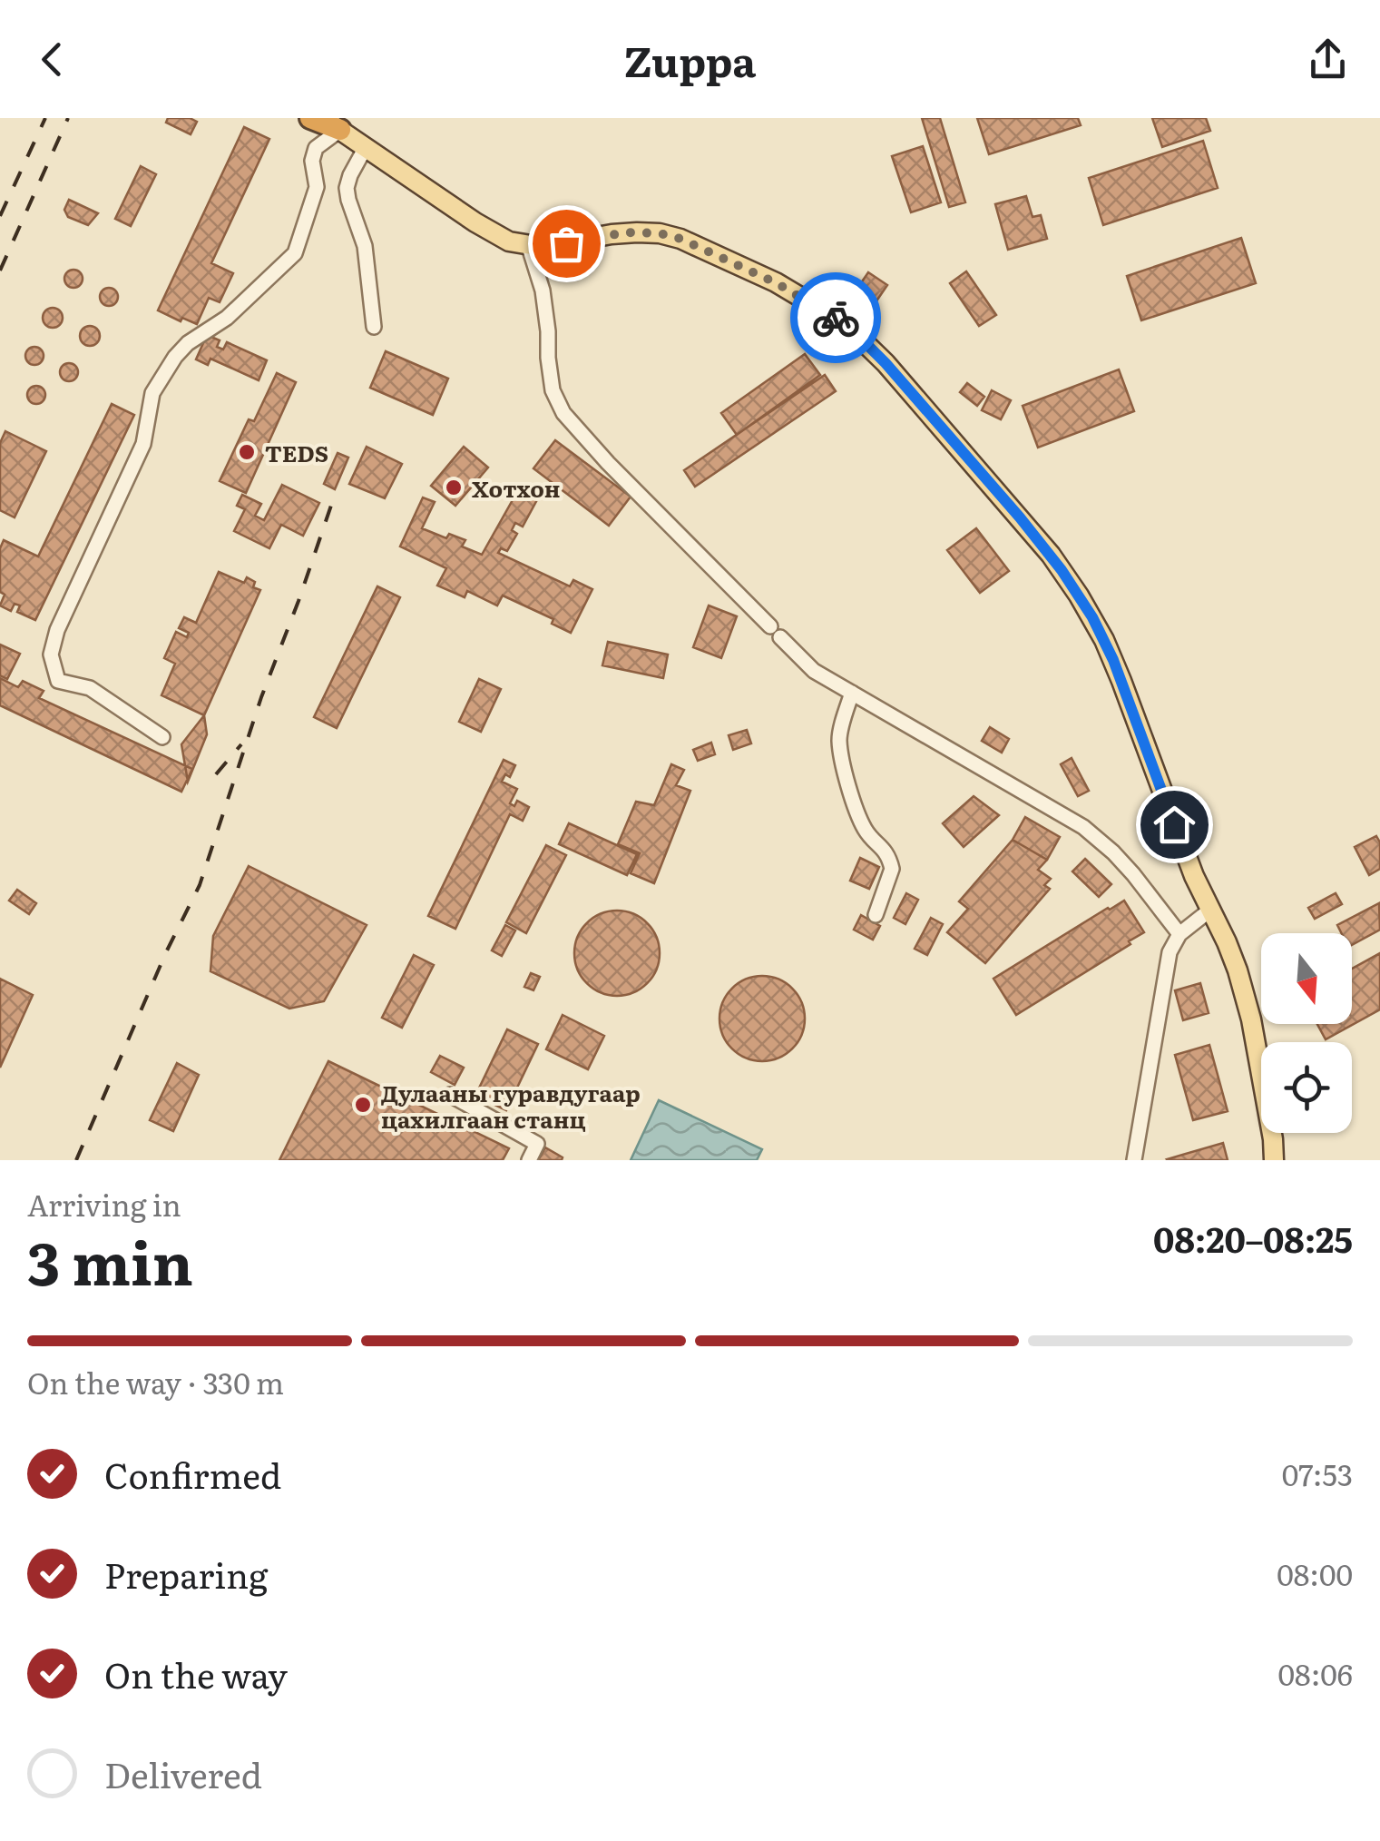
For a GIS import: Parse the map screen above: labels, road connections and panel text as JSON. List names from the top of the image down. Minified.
{"places":["TEDS","Хотхон","Дулааны гуравдугаар цахилгаан станц"],"north":"bottom","page":{"header":"Zuppa","heading":["3 min","Arriving in","08:20–08:25"],"bar":"On the way · 330 m","list":[["Confirmed","07:53"],["Preparing","08:00"],["On the way","08:06"],"Delivered"]}}
